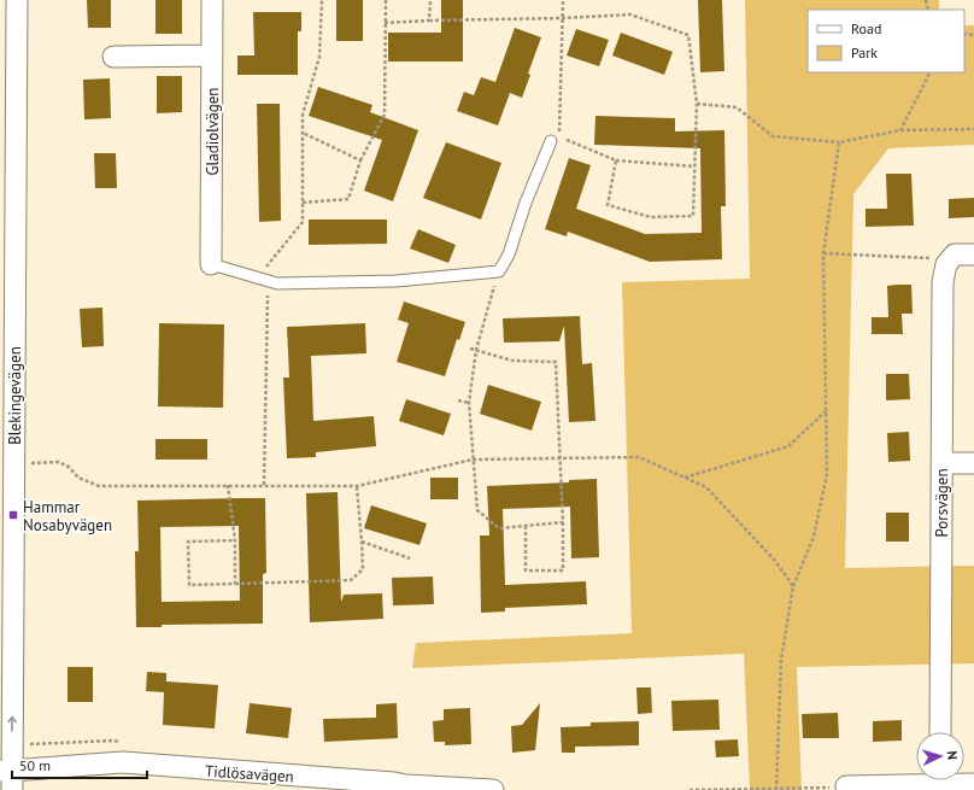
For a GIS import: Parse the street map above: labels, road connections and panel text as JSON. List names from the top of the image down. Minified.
{"streets":{"street":["Gladiolvägen","Blekingevägen","Porsvägen","Tidlösavägen"]},"crossings":[["Blekingevägen","Tidlösavägen"]],"places":{"transit":["Hammar Nosabyvägen"]},"legend":["Road","Park"],"scale_bar":"50 m","north":"right"}
